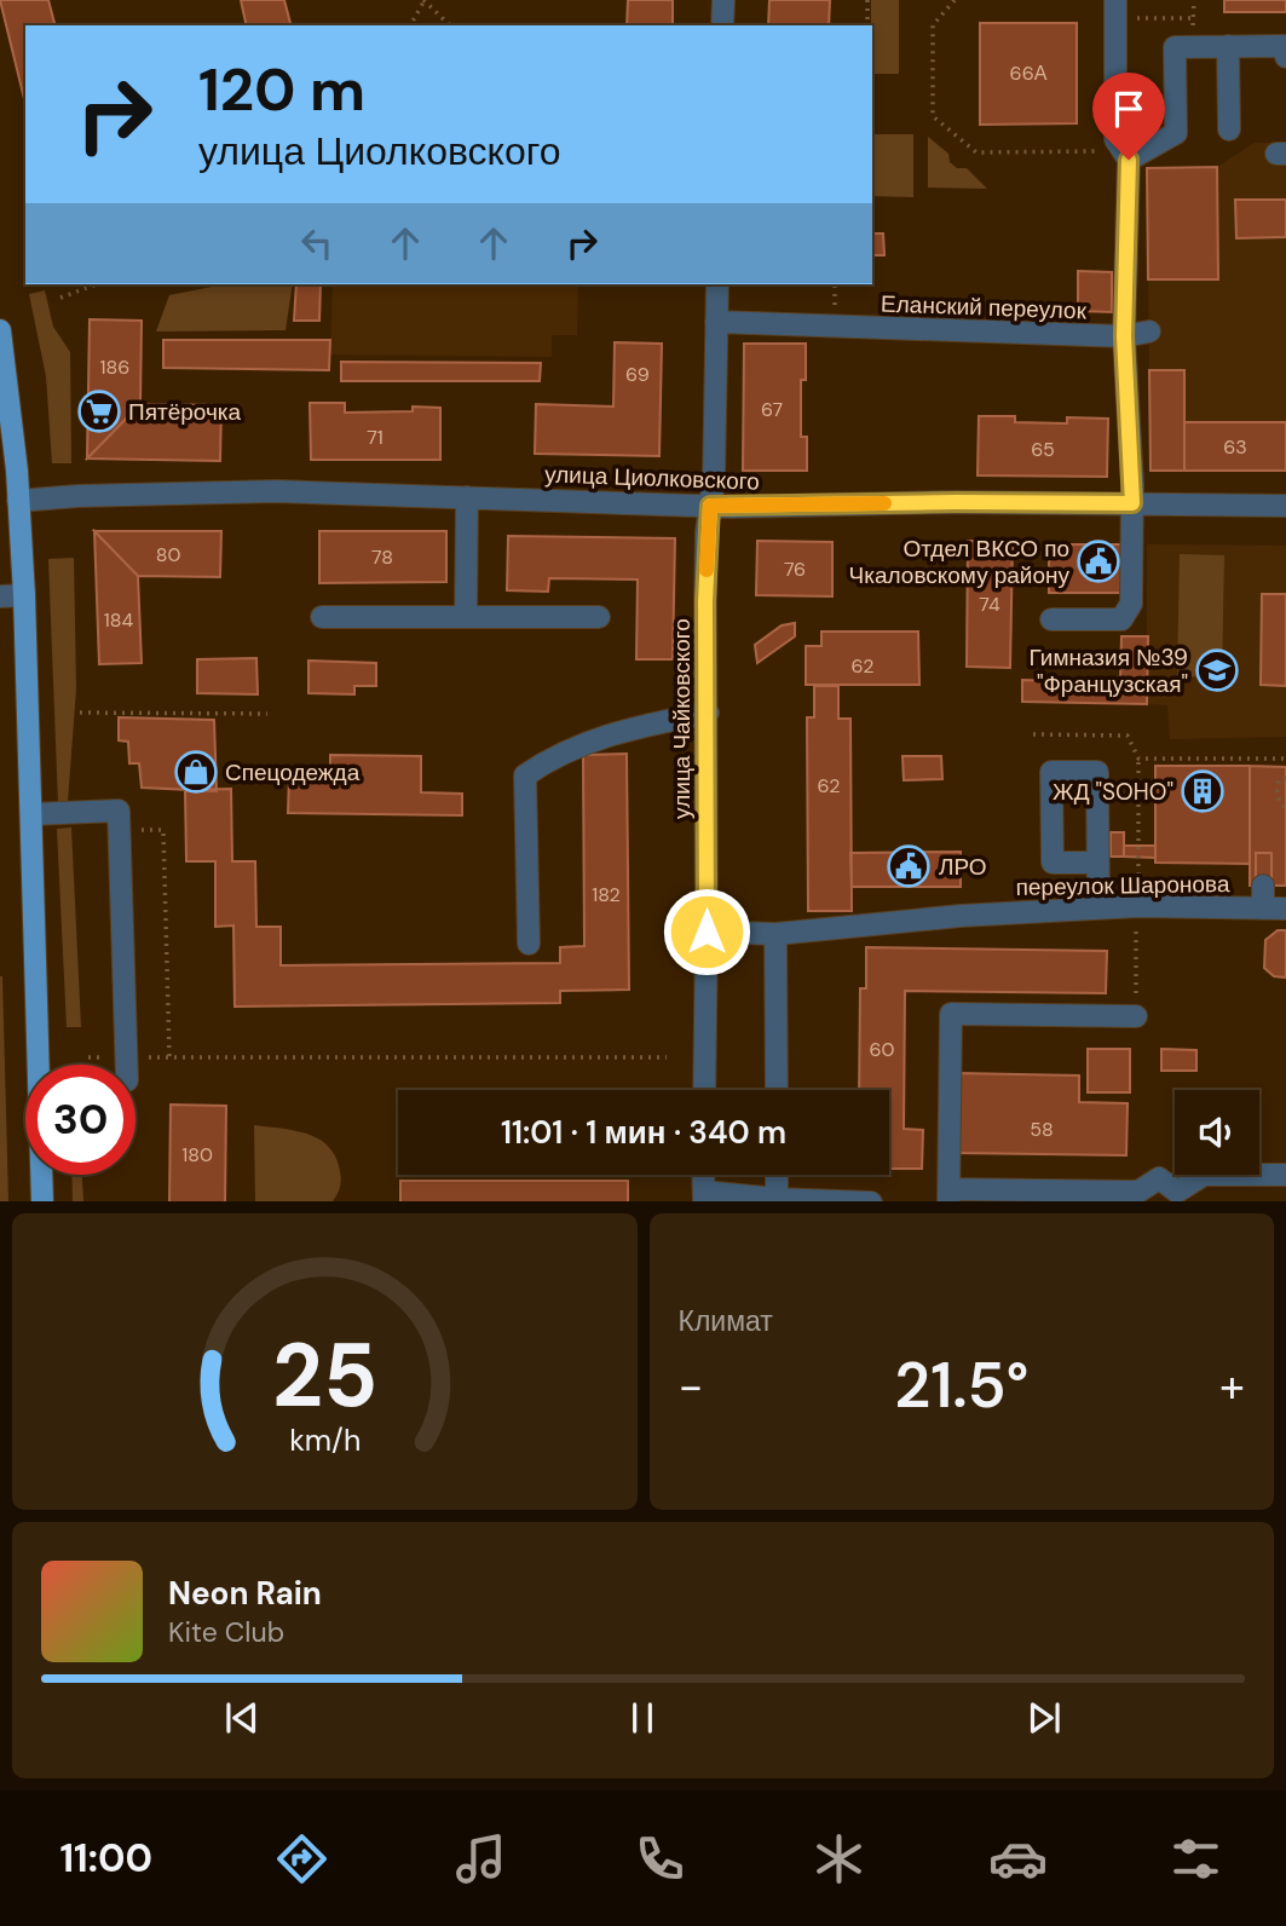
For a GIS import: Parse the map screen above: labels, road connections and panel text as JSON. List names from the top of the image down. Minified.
{"streets":{"street":["Еланский переулок","улица Циолковского","улица Чайковского","переулок Шаронова"]},"crossings":[["Еланский переулок","улица Чайковского"],["улица Циолковского","улица Чайковского"],["улица Чайковского","переулок Шаронова"]],"places":{"supermarket":["Пятёрочка"],"public building":["Отдел ВКСО по Чкаловскому району","ЛРО"],"school or university":["Гимназия №39 \"Французская\""],"shop":["Спецодежда"],"building":["ЖД \"SOHO\""]},"house_numbers":["66А","186","69","67","71","63","65","80","78","76","74","184","62","62","182","60","58","180"],"page":{"turn":["120 m","улица Циолковского"],"limit":"30","trip":"11:01 · 1 мин · 340 m","tile":"Климат","heat":["−","21.5°","+"],"song":["Neon Rain","Kite Club"],"tabs":"11:00","gauge":["25","km/h"]}}
